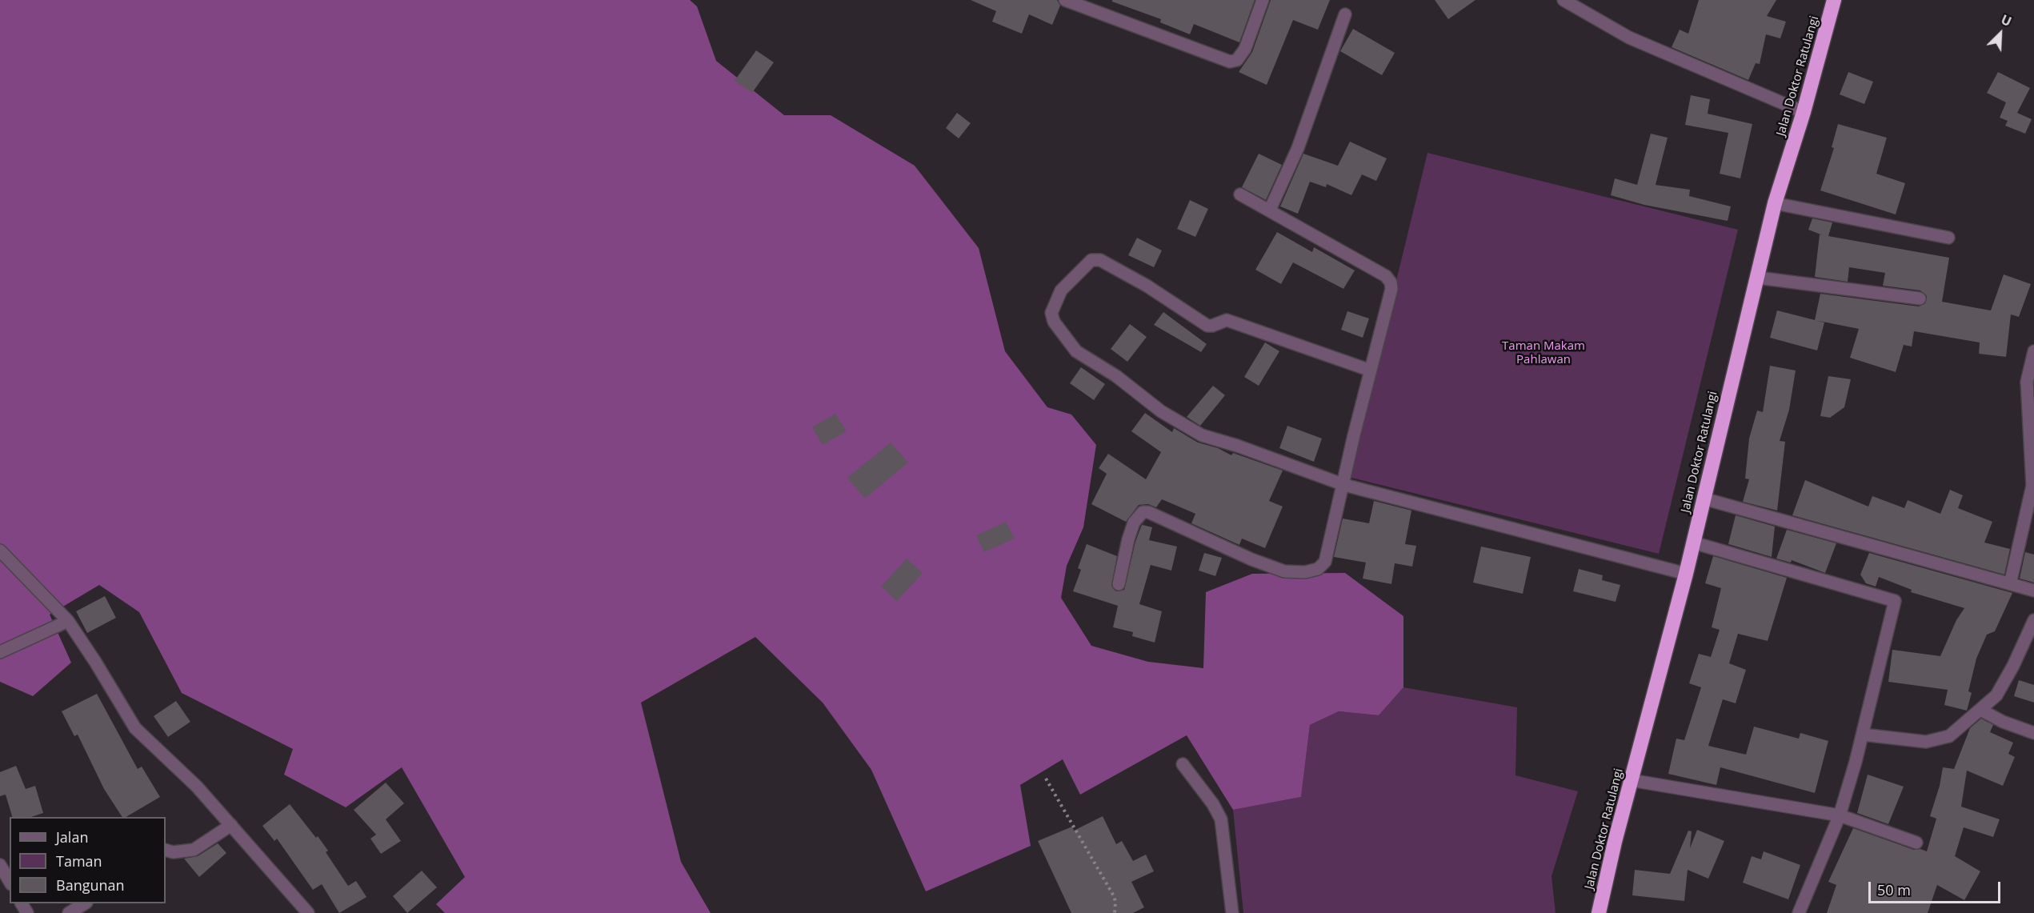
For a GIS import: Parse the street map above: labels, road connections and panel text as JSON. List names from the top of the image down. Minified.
{"streets":{"highway":["Jalan Doktor Ratulangi"]},"parks":["Taman Makam Pahlawan"],"legend":["Jalan","Taman","Bangunan"],"scale_bar":"50 m","north":"top right"}
